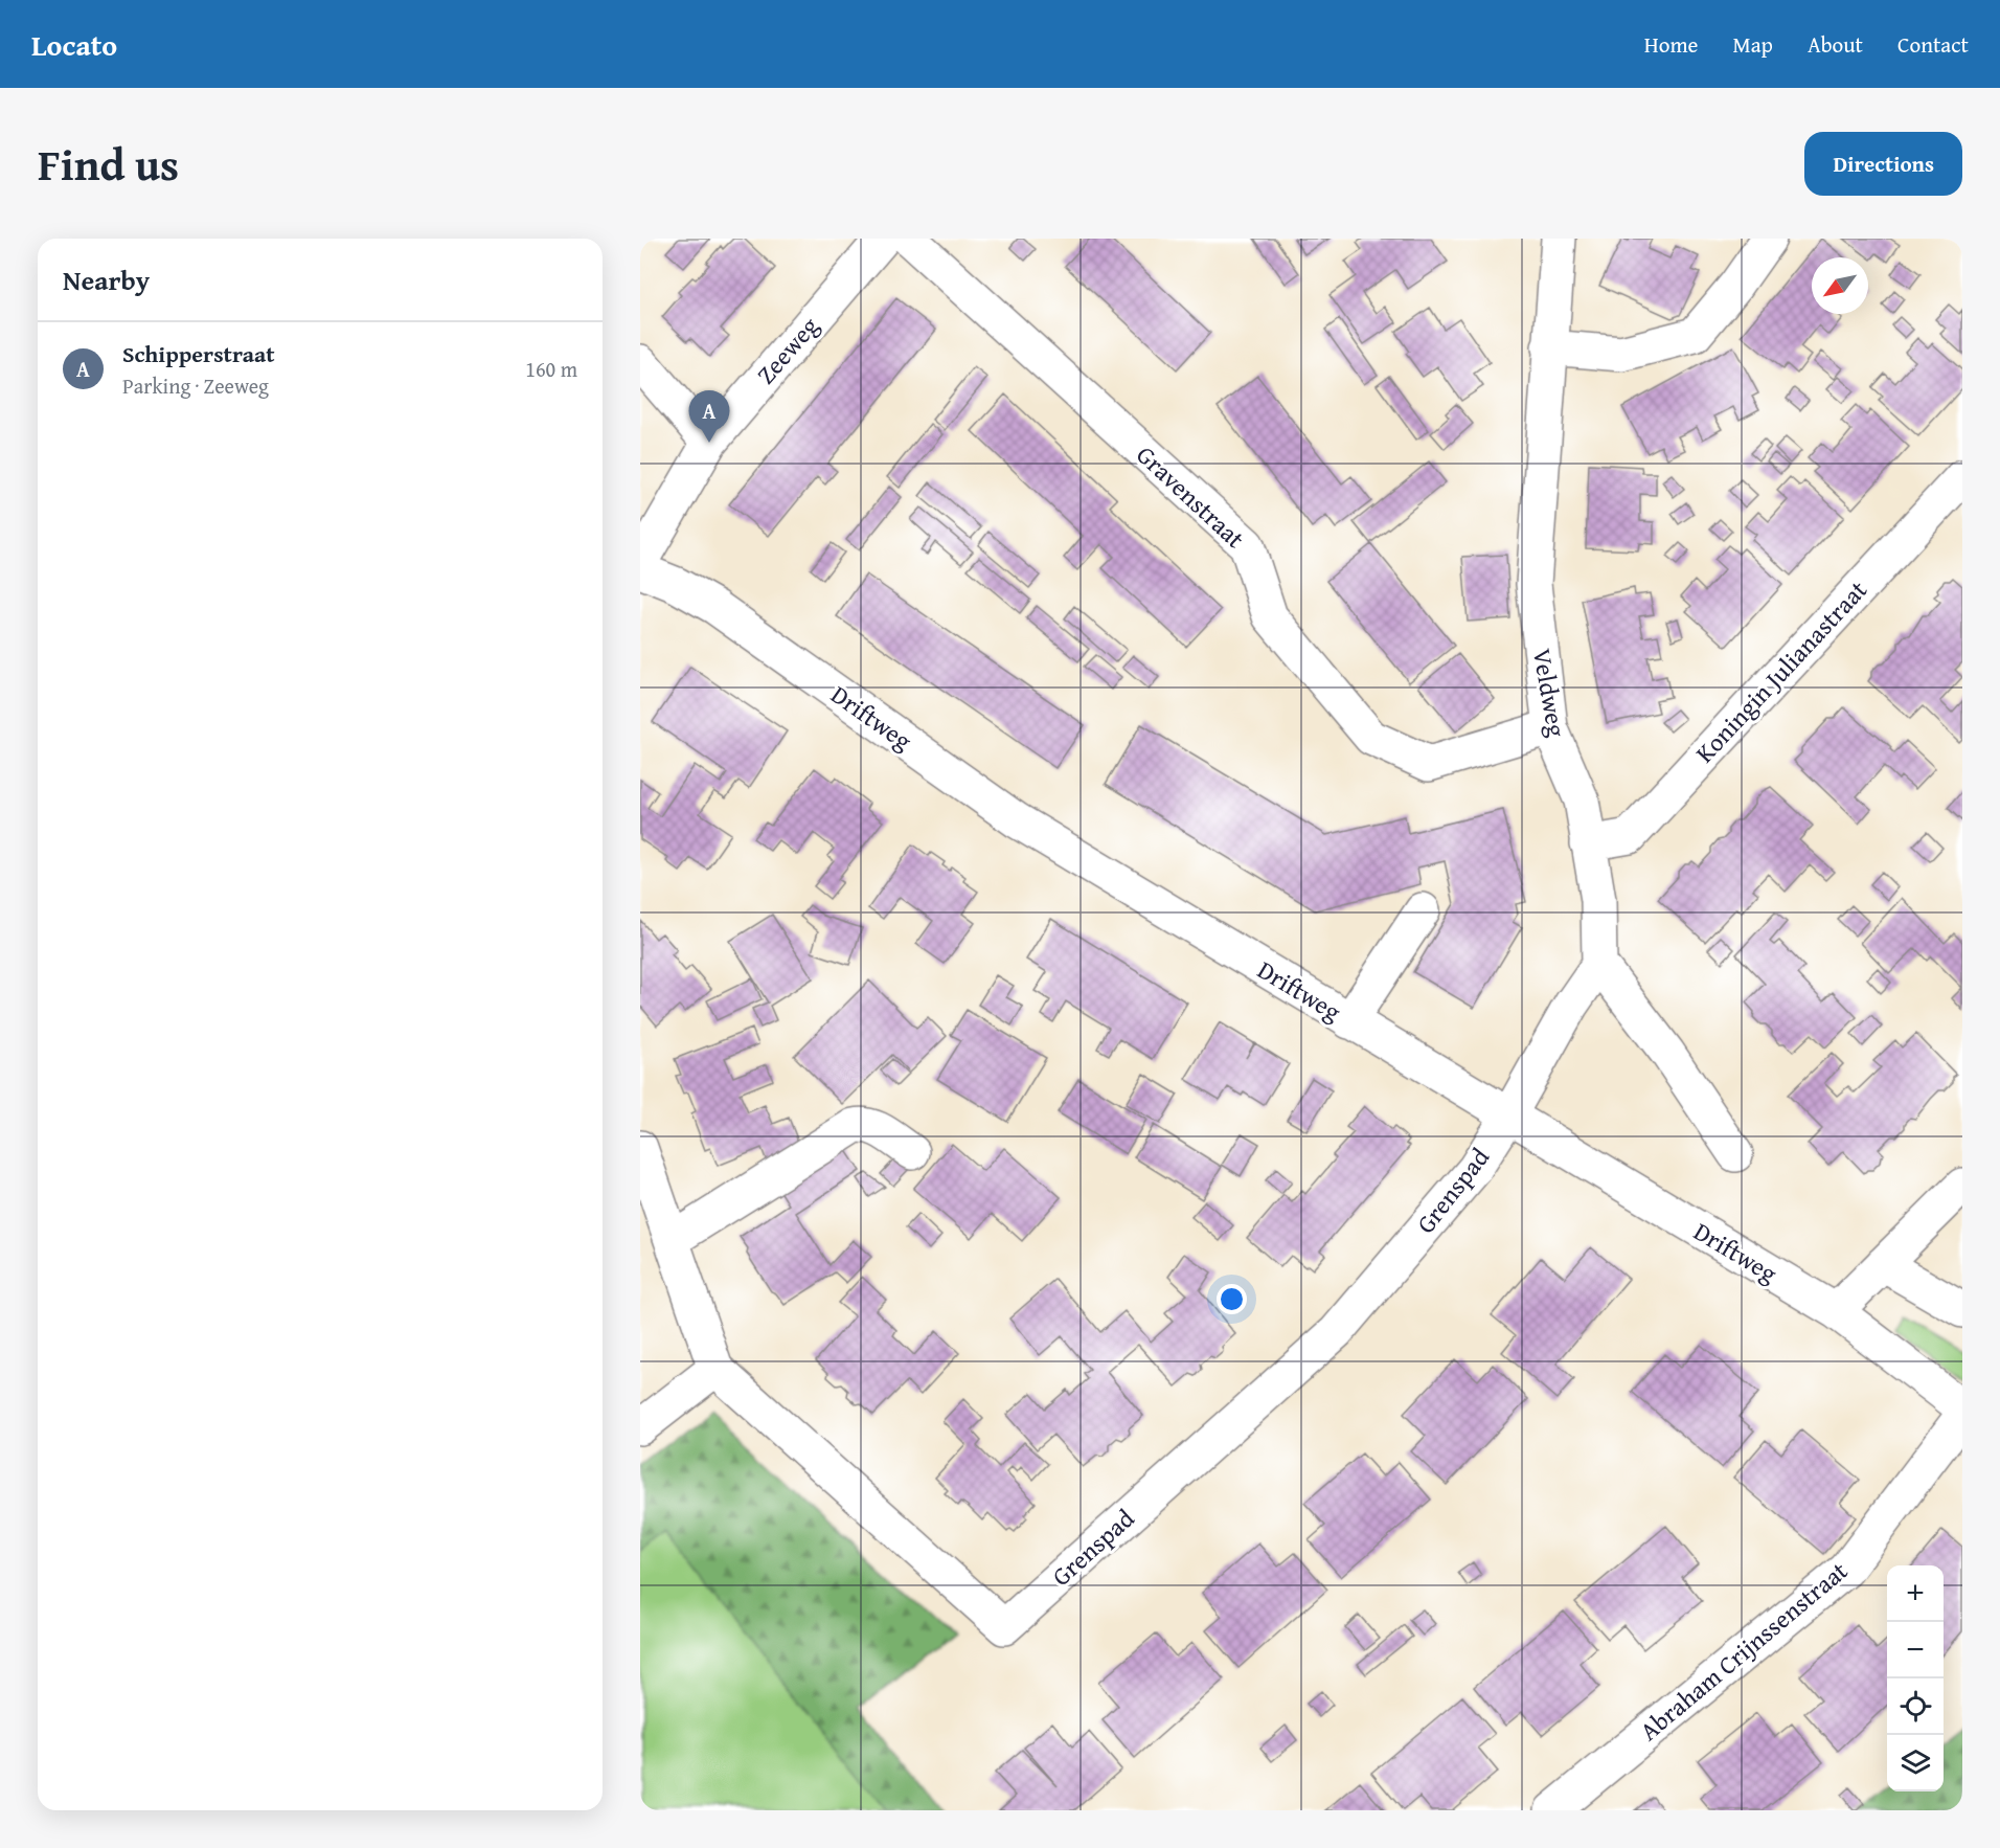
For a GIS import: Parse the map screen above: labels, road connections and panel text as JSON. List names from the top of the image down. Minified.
{"streets":{"street":["Zeeweg","Gravenstraat","Koningin Julianastraat","Veldweg","Driftweg","Grenspad","Abraham Crijnssenstraat"]},"crossings":[["Gravenstraat","Veldweg"],["Koningin Julianastraat","Veldweg"],["Driftweg","Grenspad"]],"north":"bottom left","page":{"header":"Locato","nav":["Home","Map","About","Contact"],"title":"Find us","buttons":"Directions","heading":"Nearby","list":[{"mark":"A","name":"Schipperstraat","note":"Parking · Zeeweg","value":"160 m"}],"pins":"A","map_buttons":["+","−"]}}
